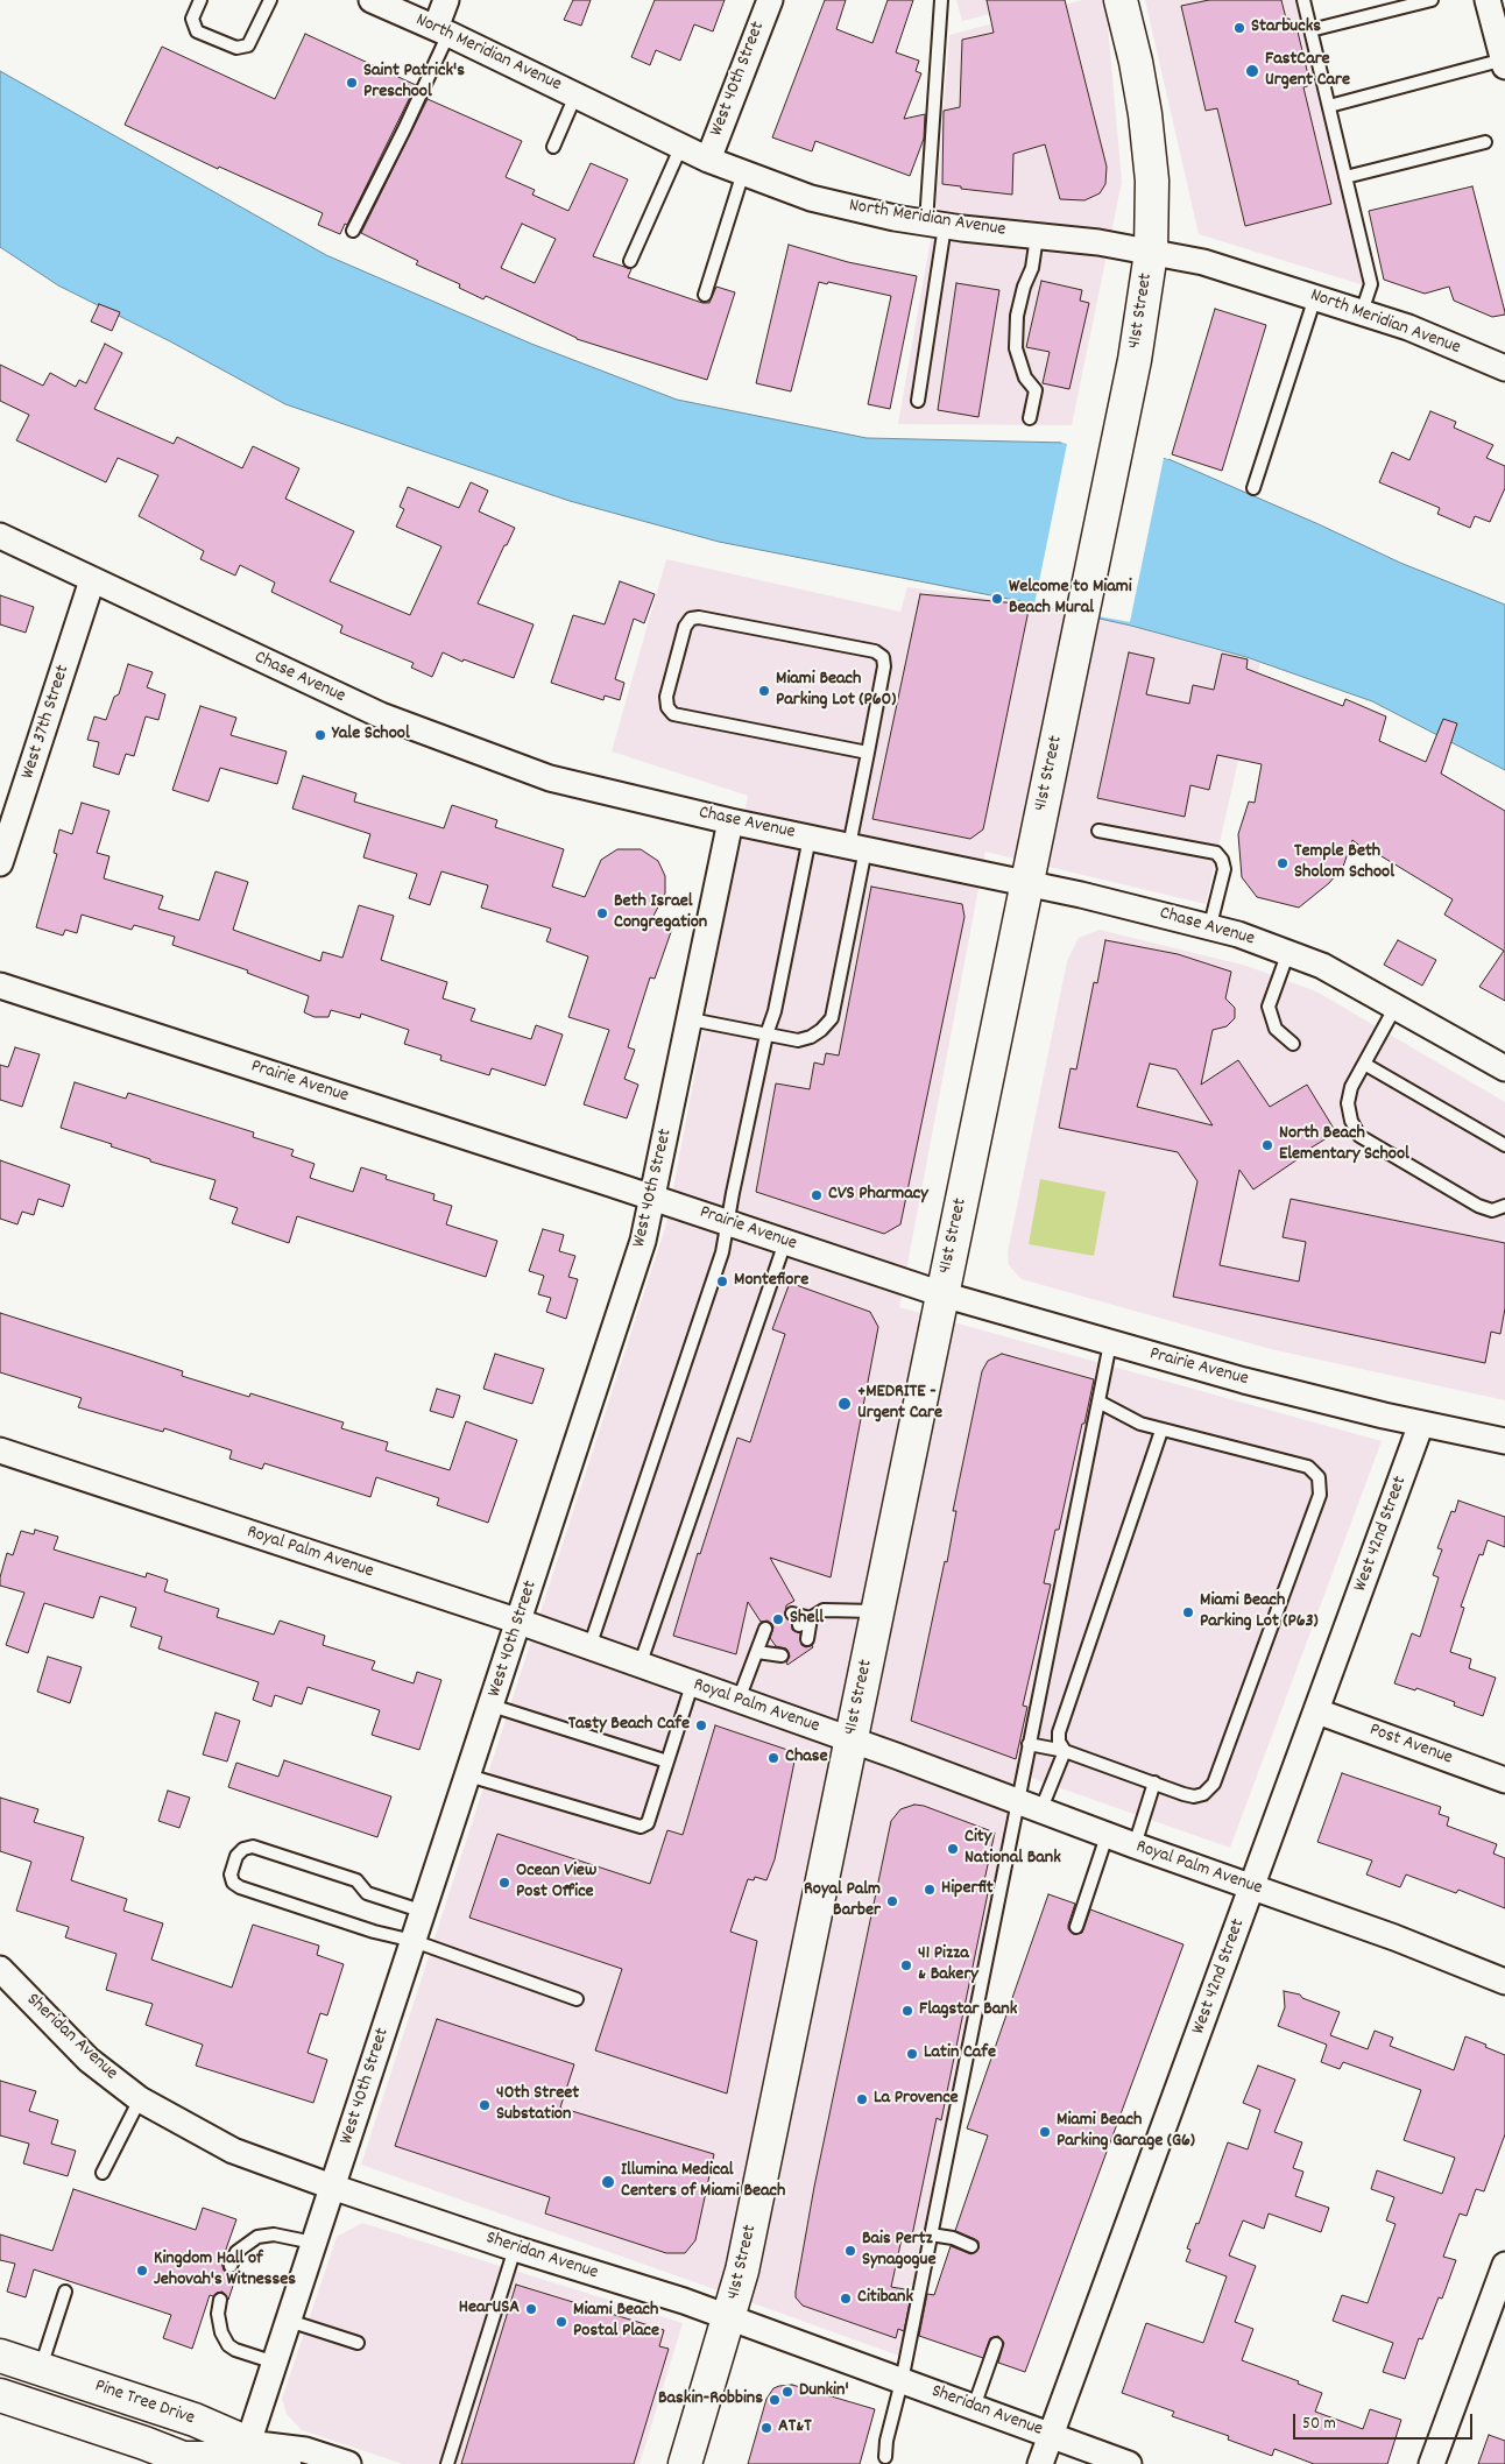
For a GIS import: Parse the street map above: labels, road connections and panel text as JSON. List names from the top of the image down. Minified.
{"streets":{"main road":["41st Street","Pine Tree Drive"],"street":["North Meridian Avenue","West 40th Street","Chase Avenue","West 37th Street","Prairie Avenue","West 42nd Street","Royal Palm Avenue","Post Avenue","Sheridan Avenue"]},"crossings":[["North Meridian Avenue","West 40th Street"],["North Meridian Avenue","41st Street"],["West 40th Street","Chase Avenue"],["West 40th Street","Prairie Avenue"],["West 40th Street","Royal Palm Avenue"],["West 40th Street","Sheridan Avenue"],["West 40th Street","Pine Tree Drive"],["41st Street","Chase Avenue"],["41st Street","Prairie Avenue"],["41st Street","Royal Palm Avenue"],["41st Street","Sheridan Avenue"],["Chase Avenue","West 37th Street"],["Prairie Avenue","West 42nd Street"],["West 42nd Street","Royal Palm Avenue"],["West 42nd Street","Post Avenue"],["West 42nd Street","Sheridan Avenue"]],"places":["Starbucks","FastCare Urgent Care","Saint Patrick's Preschool","Welcome to Miami Beach Mural","Miami Beach Parking Lot (P60)","Yale School","Temple Beth Sholom School","Beth Israel Congregation","North Beach Elementary School","CVS Pharmacy","Montefiore","+MEDRITE - Urgent Care","Miami Beach Parking Lot (P63)","Shell","Tasty Beach Cafe","Chase","City National Bank","Ocean View Post Office","Hiperfit","Royal Palm Barber","41 Pizza & Bakery","Flagstar Bank","Latin Cafe","La Provence","40th Street Substation","Miami Beach Parking Garage (G6)","Illumina Medical Centers of Miami Beach","Bais Pertz Synagogue","Kingdom Hall of Jehovah's Witnesses","Citibank","HearUSA","Miami Beach Postal Place","Dunkin'","Baskin-Robbins","AT&T"],"scale_bar":"50 m"}
